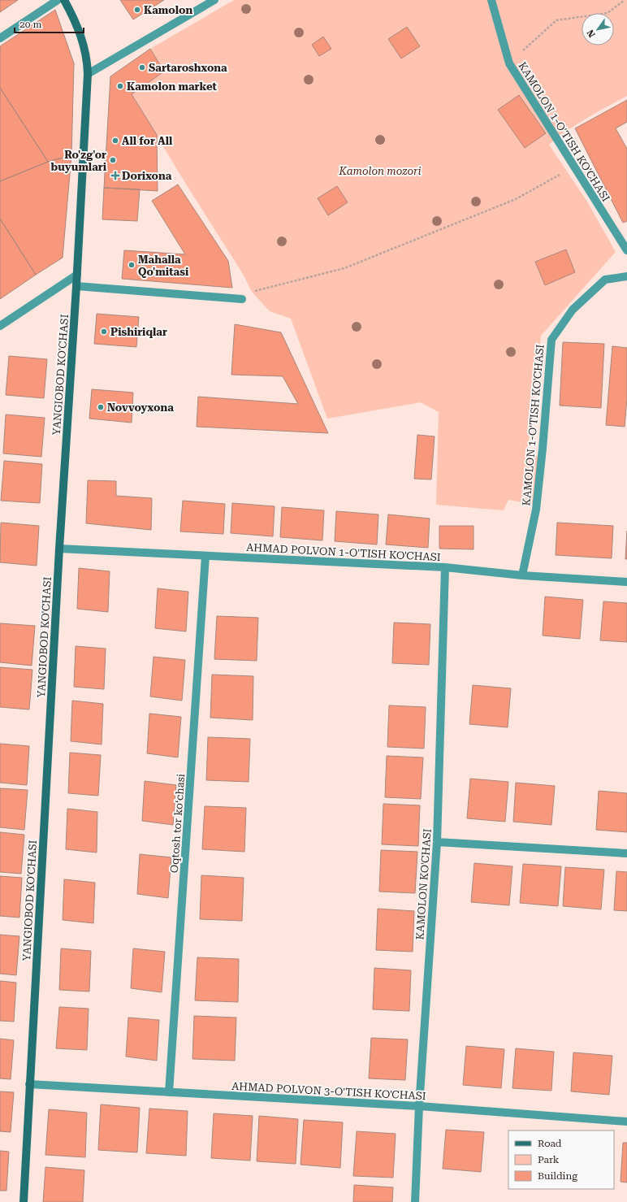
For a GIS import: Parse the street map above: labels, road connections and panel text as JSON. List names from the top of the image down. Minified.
{"streets":{"street":["KAMOLON 1-O'TISH KO'CHASI","YANGIOBOD KO'CHASI","AHMAD POLVON 1-O'TISH KO'CHASI","Oqtosh tor koʻchasi","KAMOLON KO'CHASI","AHMAD POLVON 3-O'TISH KO'CHASI"]},"crossings":[["KAMOLON 1-O'TISH KO'CHASI","AHMAD POLVON 1-O'TISH KO'CHASI"],["YANGIOBOD KO'CHASI","AHMAD POLVON 1-O'TISH KO'CHASI"],["YANGIOBOD KO'CHASI","AHMAD POLVON 3-O'TISH KO'CHASI"],["AHMAD POLVON 1-O'TISH KO'CHASI","Oqtosh tor koʻchasi"],["AHMAD POLVON 1-O'TISH KO'CHASI","KAMOLON KO'CHASI"],["Oqtosh tor koʻchasi","AHMAD POLVON 3-O'TISH KO'CHASI"],["KAMOLON KO'CHASI","AHMAD POLVON 3-O'TISH KO'CHASI"]],"parks":["Kamolon mozori"],"places":{"other":["Kamolon","Sartaroshxona","Kamolon market","All for All","Ro'zg'or buyumlari","Mahalla Qo'mitasi","Pishiriqlar","Novvoyxona"],"health":["Dorixona"]},"legend":["Road","Park","Building"],"scale_bar":"20 m","north":"bottom left"}
